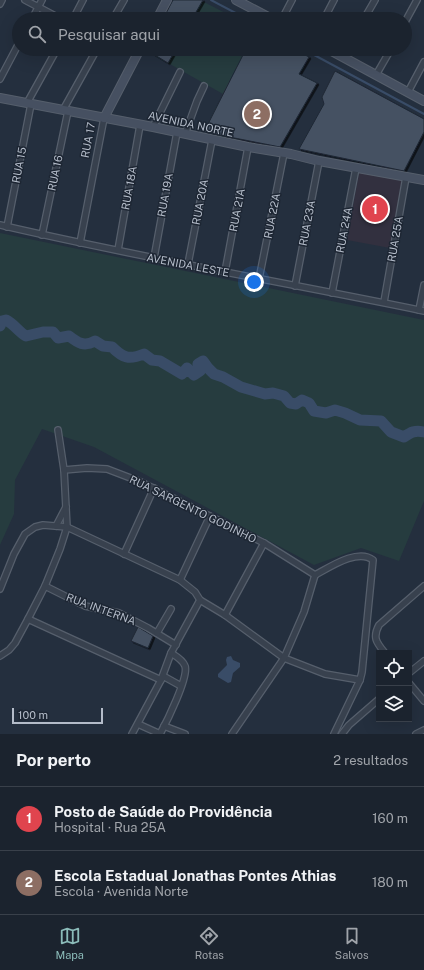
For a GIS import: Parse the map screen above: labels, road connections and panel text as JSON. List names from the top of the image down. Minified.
{"streets":{"street":["AVENIDA NORTE","RUA 17","RUA 15","RUA 16","RUA 18A","RUA 19A","RUA 20A","RUA 21A","RUA 22A","RUA 23A","RUA 24A","RUA 25A","AVENIDA LESTE","RUA SARGENTO GODINHO","RUA INTERNA"]},"crossings":[["AVENIDA NORTE","RUA 17"],["AVENIDA NORTE","RUA 15"],["AVENIDA NORTE","RUA 16"],["AVENIDA NORTE","RUA 18A"],["AVENIDA NORTE","RUA 19A"],["AVENIDA NORTE","RUA 20A"],["AVENIDA NORTE","RUA 21A"],["AVENIDA NORTE","RUA 22A"],["AVENIDA NORTE","RUA 23A"],["AVENIDA NORTE","RUA 24A"],["AVENIDA NORTE","RUA 25A"],["RUA 17","AVENIDA LESTE"],["RUA 15","AVENIDA LESTE"],["RUA 16","AVENIDA LESTE"],["RUA 18A","AVENIDA LESTE"],["RUA 19A","AVENIDA LESTE"],["RUA 20A","AVENIDA LESTE"],["RUA 21A","AVENIDA LESTE"],["RUA 22A","AVENIDA LESTE"],["RUA 23A","AVENIDA LESTE"],["RUA 24A","AVENIDA LESTE"],["RUA 25A","AVENIDA LESTE"]],"scale_bar":"100 m","page":{"search":"Pesquisar aqui","pins":["2","1"],"scale":"100 m","heading":["Por perto","2 resultados"],"list":[{"mark":"1","name":"Posto de Saúde do Providência","note":"Hospital · Rua 25A","value":"160 m"},{"mark":"2","name":"Escola Estadual Jonathas Pontes Athias","note":"Escola · Avenida Norte","value":"180 m"}],"nav":["Mapa","Rotas","Salvos"]}}
